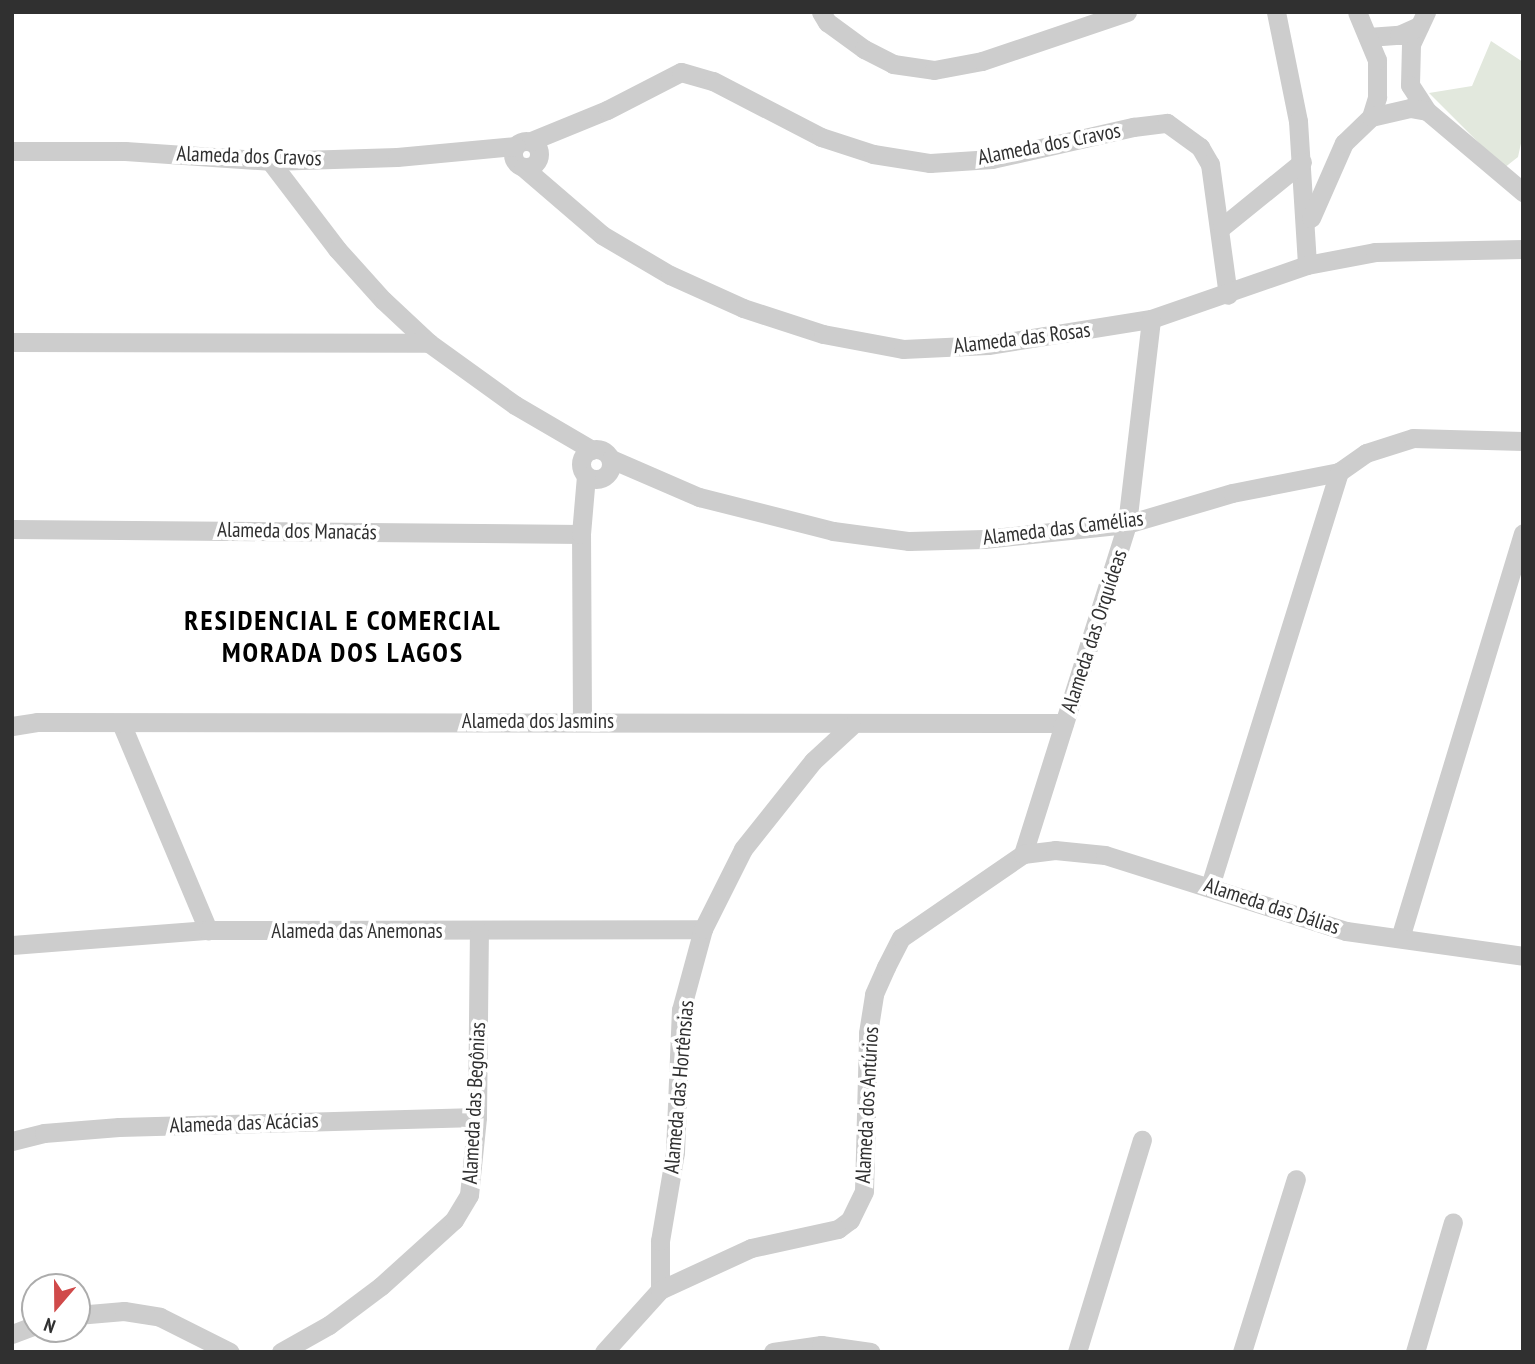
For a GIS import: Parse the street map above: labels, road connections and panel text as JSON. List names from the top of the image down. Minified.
{"streets":{"street":["Alameda dos Cravos","Alameda das Rosas","Alameda das Camélias","Alameda dos Manacás","Alameda das Orquídeas","Alameda dos Jasmins","Alameda das Dálias","Alameda das Anemonas","Alameda das Hortênsias","Alameda das Begônias","Alameda dos Antúrios","Alameda das Acácias"]},"crossings":[["Alameda dos Cravos","Alameda das Rosas"],["Alameda dos Cravos","Alameda das Camélias"],["Alameda das Rosas","Alameda das Orquídeas"],["Alameda das Camélias","Alameda das Orquídeas"],["Alameda das Orquídeas","Alameda dos Jasmins"],["Alameda das Orquídeas","Alameda das Dálias"],["Alameda das Orquídeas","Alameda dos Antúrios"],["Alameda dos Jasmins","Alameda das Hortênsias"],["Alameda das Dálias","Alameda dos Antúrios"],["Alameda das Anemonas","Alameda das Hortênsias"],["Alameda das Anemonas","Alameda das Begônias"],["Alameda das Hortênsias","Alameda dos Antúrios"],["Alameda das Begônias","Alameda das Acácias"]],"districts":["RESIDENCIAL E COMERCIAL MORADA DOS LAGOS"],"north":"bottom"}
